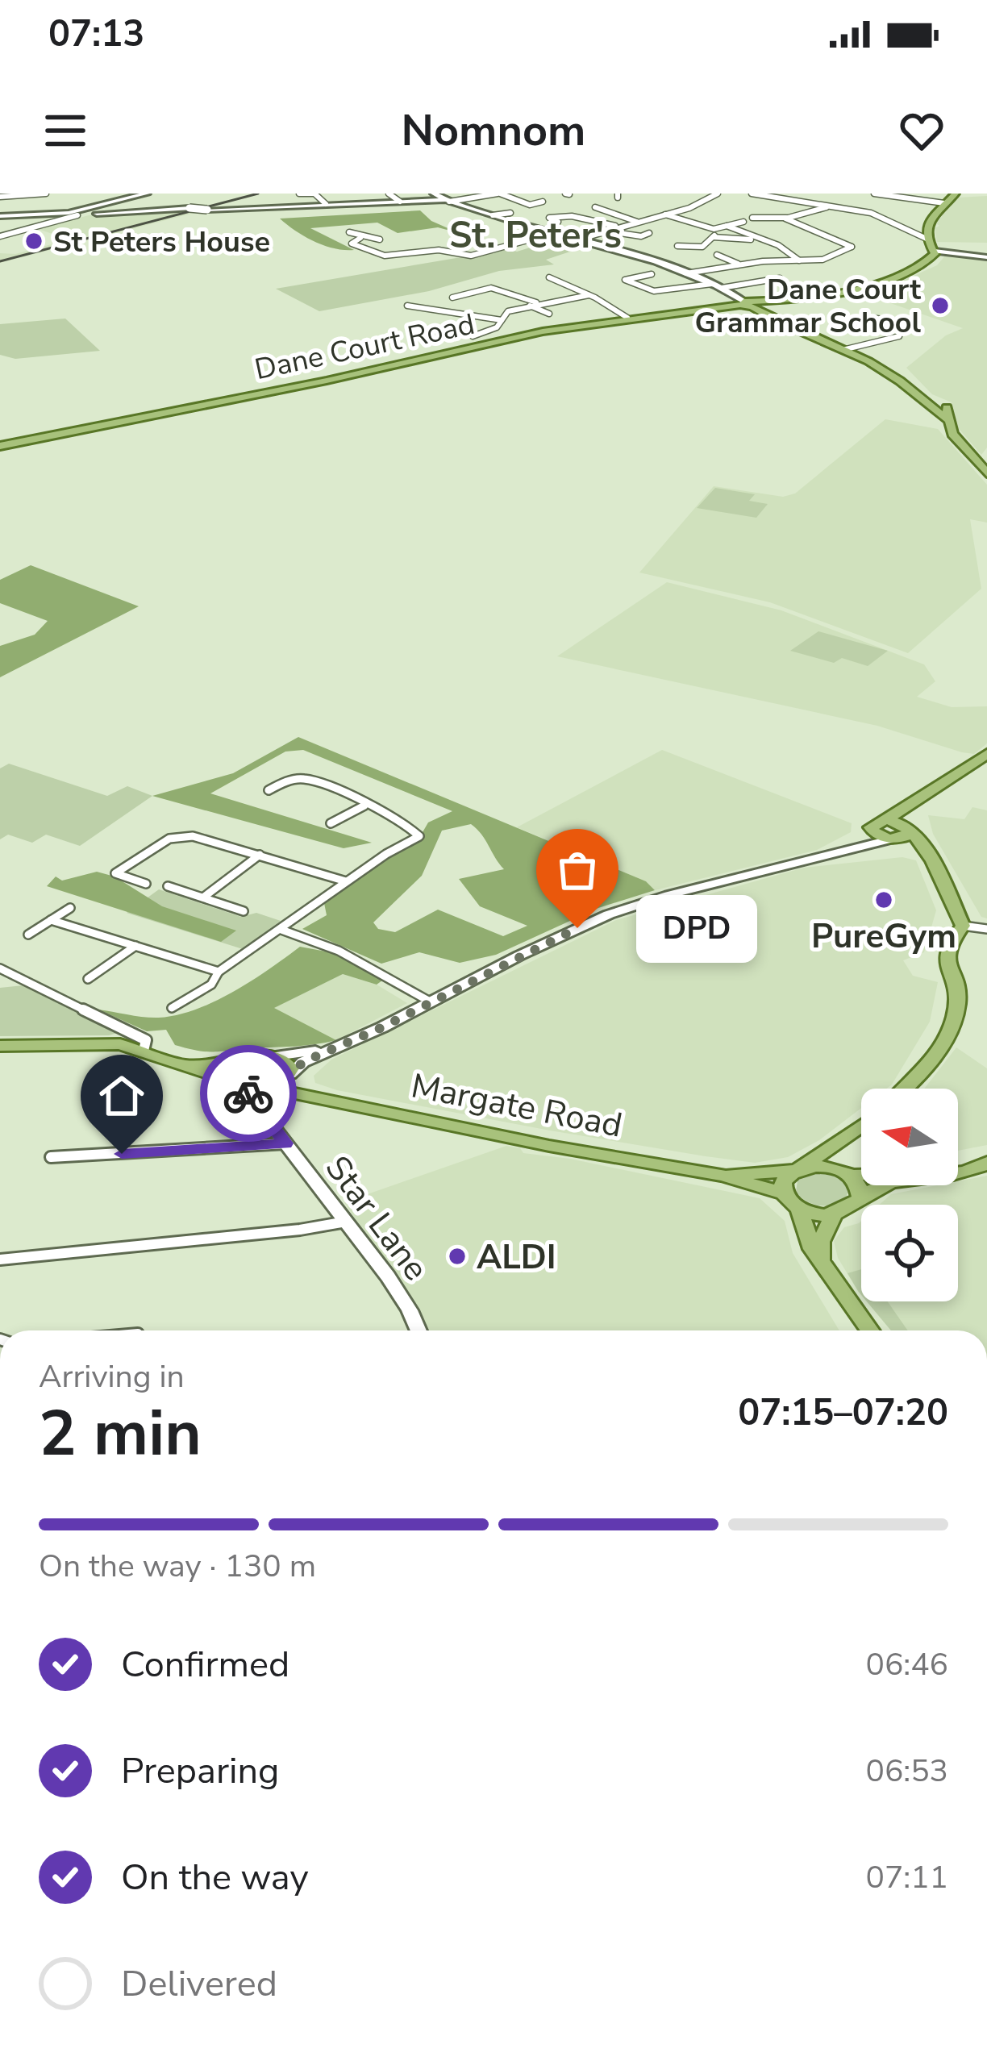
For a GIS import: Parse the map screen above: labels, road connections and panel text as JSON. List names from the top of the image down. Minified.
{"streets":{"main road":["Dane Court Road","Margate Road"],"street":["Star Lane"]},"crossings":[["Margate Road","Star Lane"]],"districts":["St. Peter's"],"places":["St Peters House","Dane Court Grammar School","PureGym","DPD","ALDI"],"north":"left","page":{"status":"07:13","header":"Nomnom","bubble":"DPD","heading":["2 min","Arriving in","07:15–07:20"],"bar":"On the way · 130 m","list":[["Confirmed","06:46"],["Preparing","06:53"],["On the way","07:11"],"Delivered"]}}
